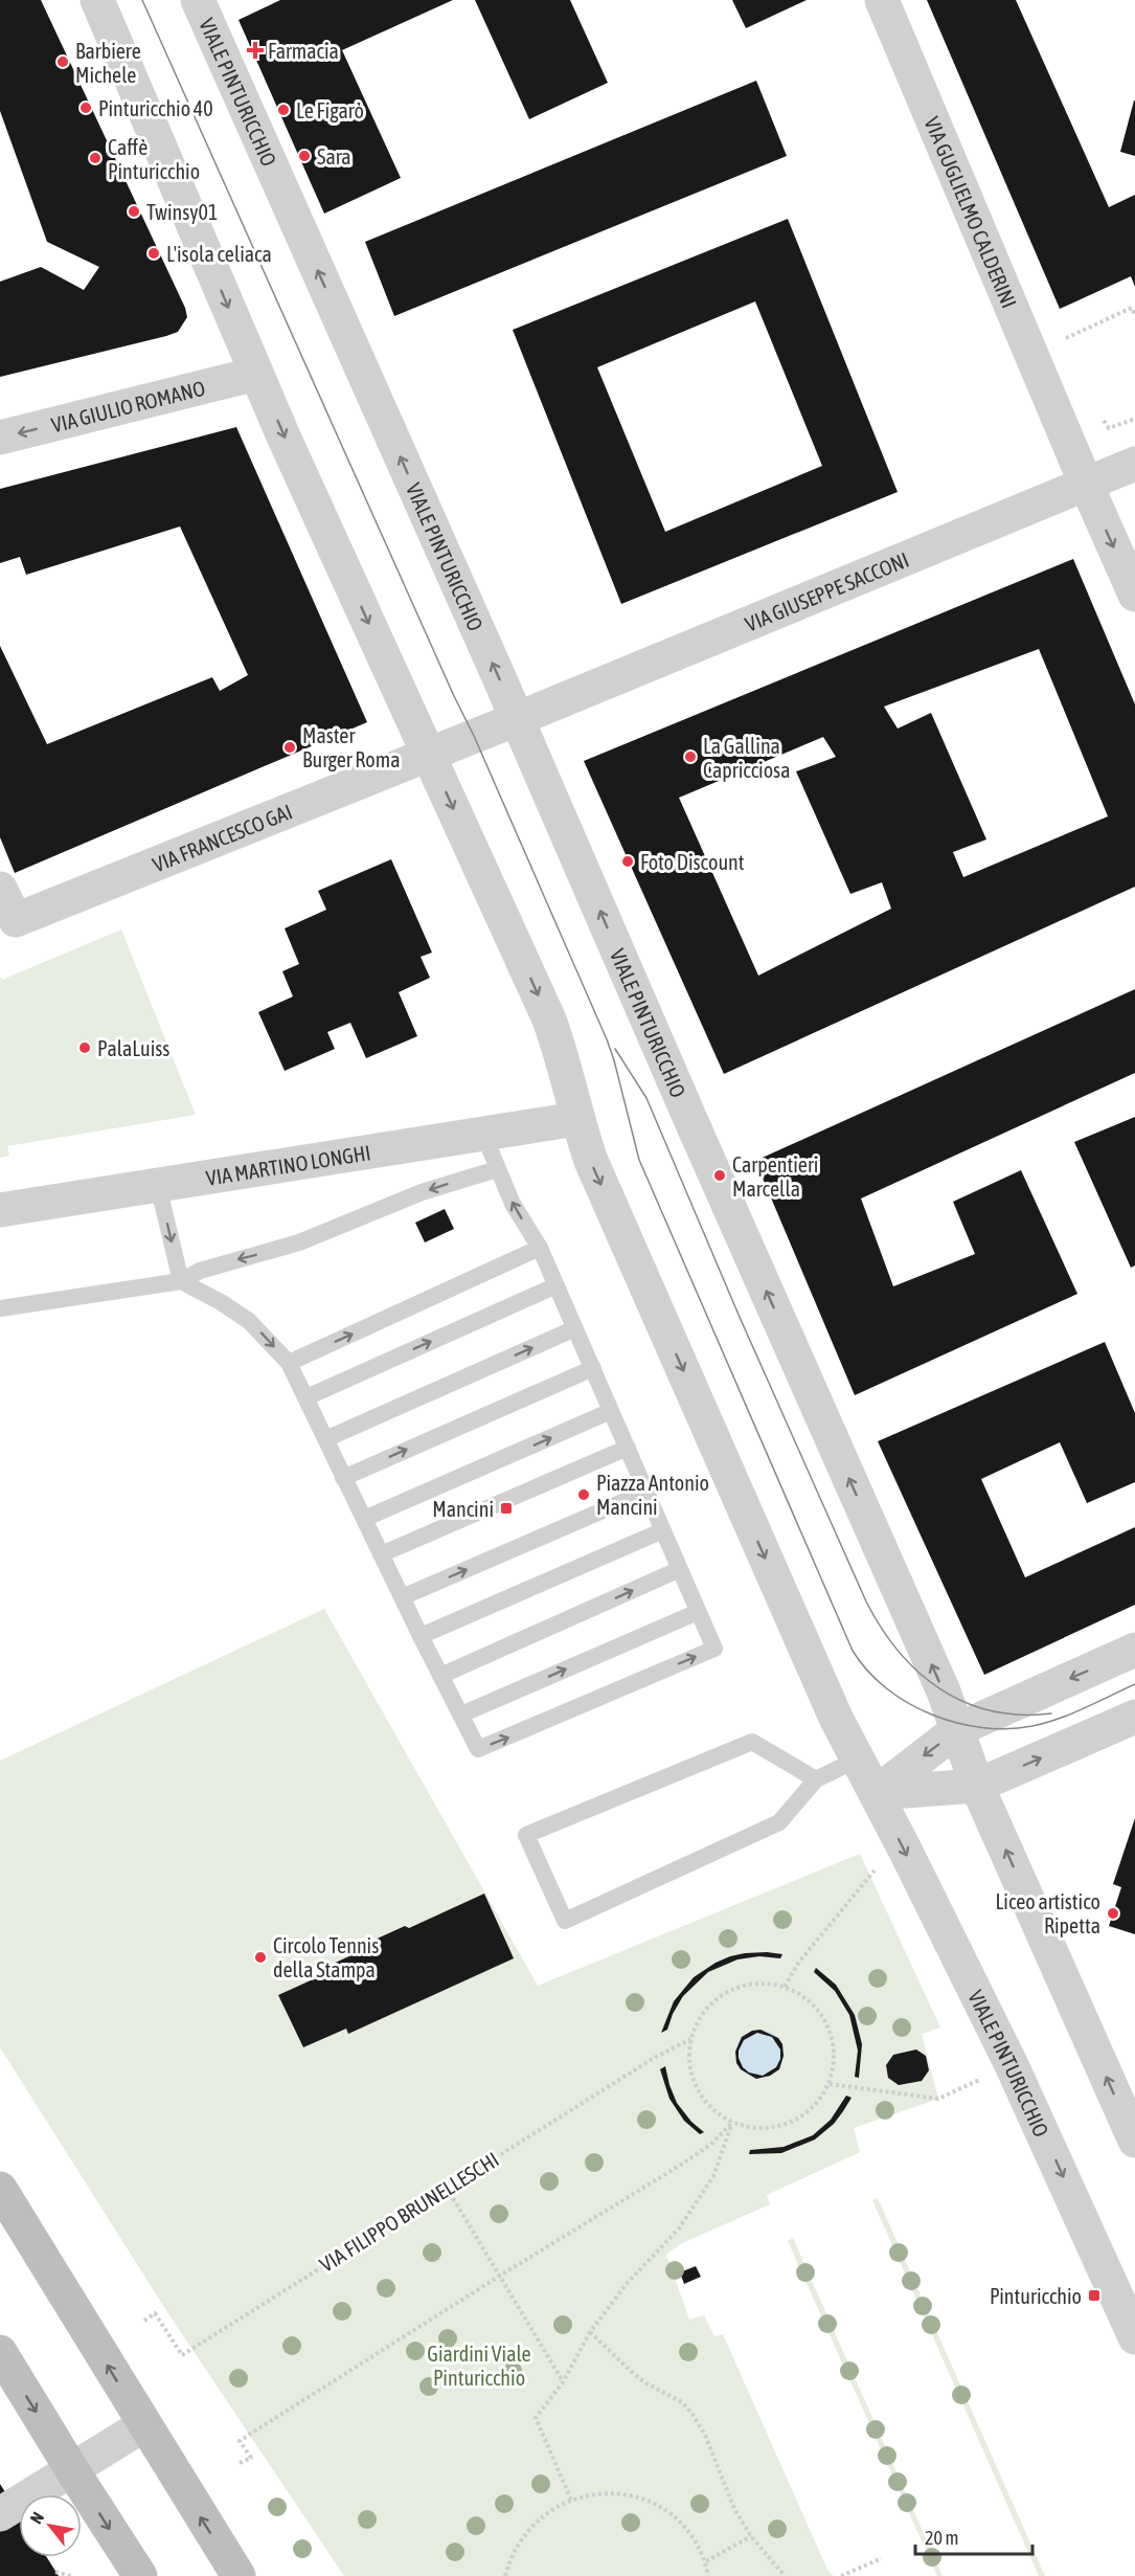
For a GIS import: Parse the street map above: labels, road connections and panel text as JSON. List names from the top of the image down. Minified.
{"streets":{"street":["VIALE PINTURICCHIO","VIA GUGLIELMO CALDERINI","VIA GIULIO ROMANO","VIA GIUSEPPE SACCONI","VIA FRANCESCO GAI","VIA MARTINO LONGHI"],"path":["VIA FILIPPO BRUNELLESCHI"]},"crossings":[["VIALE PINTURICCHIO","VIA GIUSEPPE SACCONI"],["VIA GUGLIELMO CALDERINI","VIA GIUSEPPE SACCONI"],["VIA GIUSEPPE SACCONI","VIA FRANCESCO GAI"]],"one_way":["VIA GIULIO ROMANO"],"parks":["Giardini Viale Pinturicchio"],"places":{"health":["Farmacia"],"other":["Barbiere Michele","Pinturicchio 40","Le Figarò","Sara","Caffè Pinturicchio","Twinsy01","L'isola celiaca","Master Burger Roma","La Gallina Capricciosa","Foto Discount","PalaLuiss","Carpentieri Marcella","Piazza Antonio Mancini","Liceo artistico Ripetta","Circolo Tennis della Stampa"],"transit":["Mancini","Pinturicchio"]},"scale_bar":"20 m","north":"top left"}
